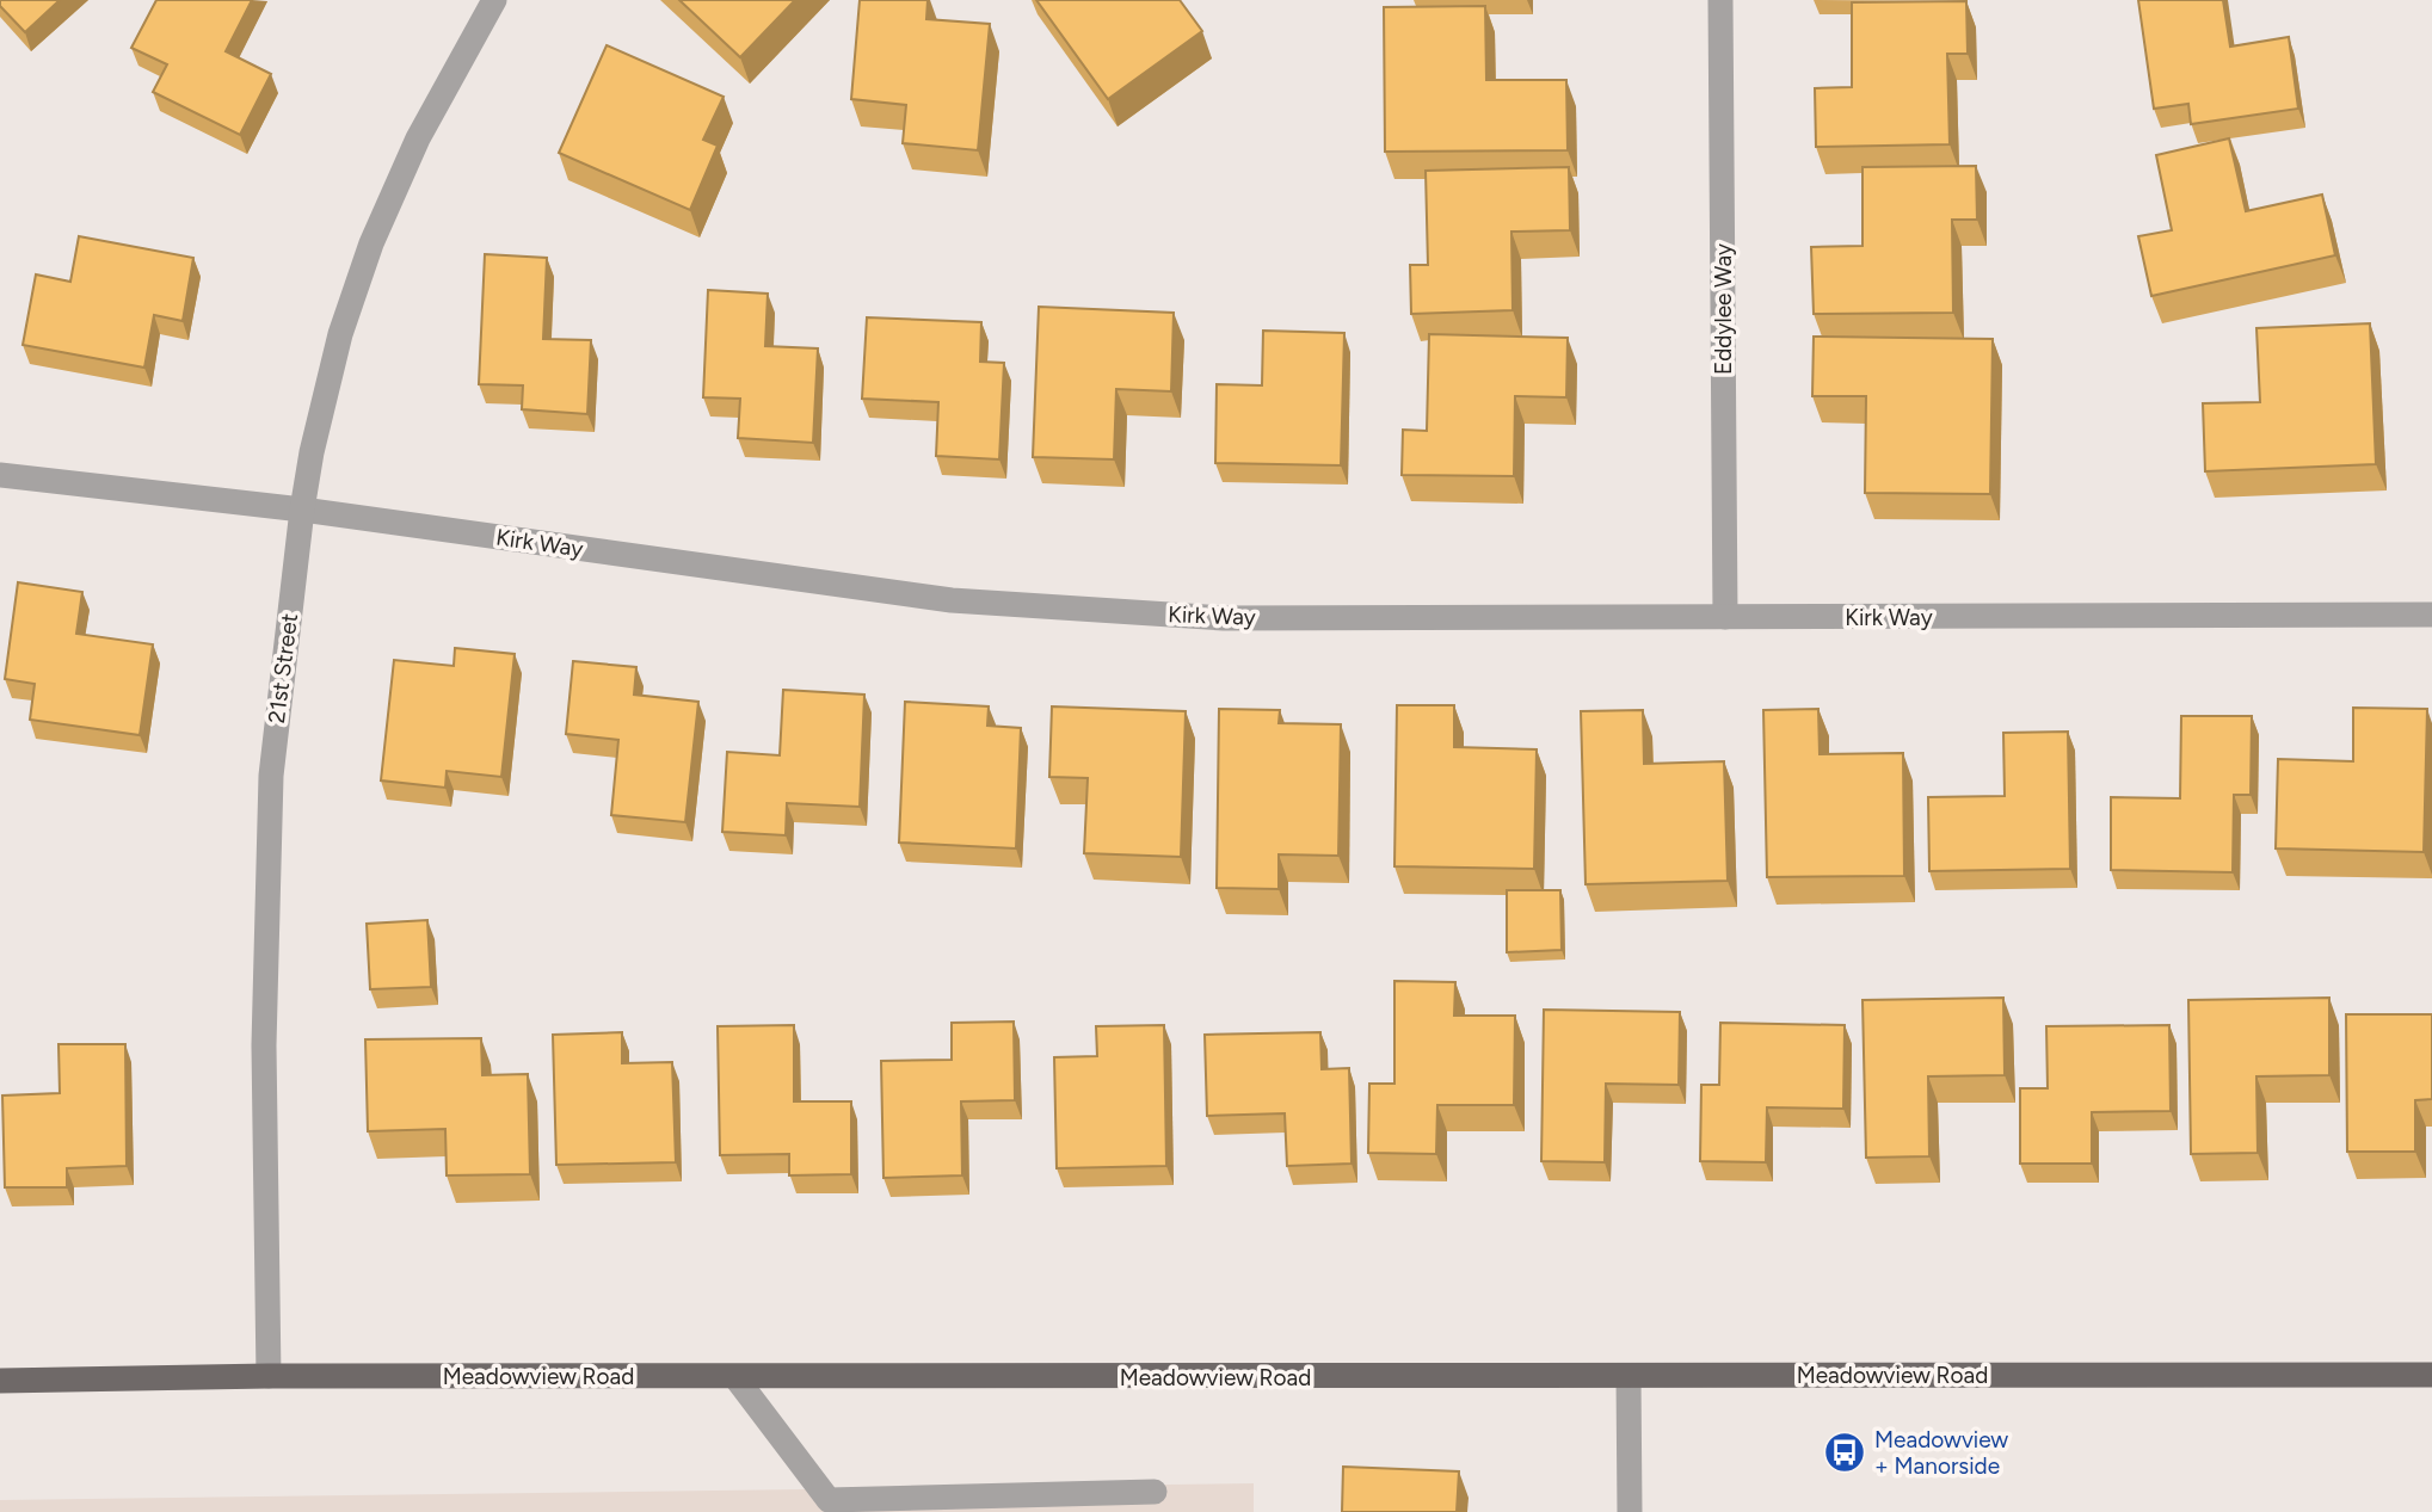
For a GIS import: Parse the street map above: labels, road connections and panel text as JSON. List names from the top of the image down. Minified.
{"streets":{"main road":["Meadowview Road"],"street":["Eddylee Way","Kirk Way","21st Street"]},"crossings":[["Eddylee Way","Kirk Way"],["Kirk Way","21st Street"],["21st Street","Meadowview Road"]],"places":{"bus stop":["Meadowview + Manorside"]}}
